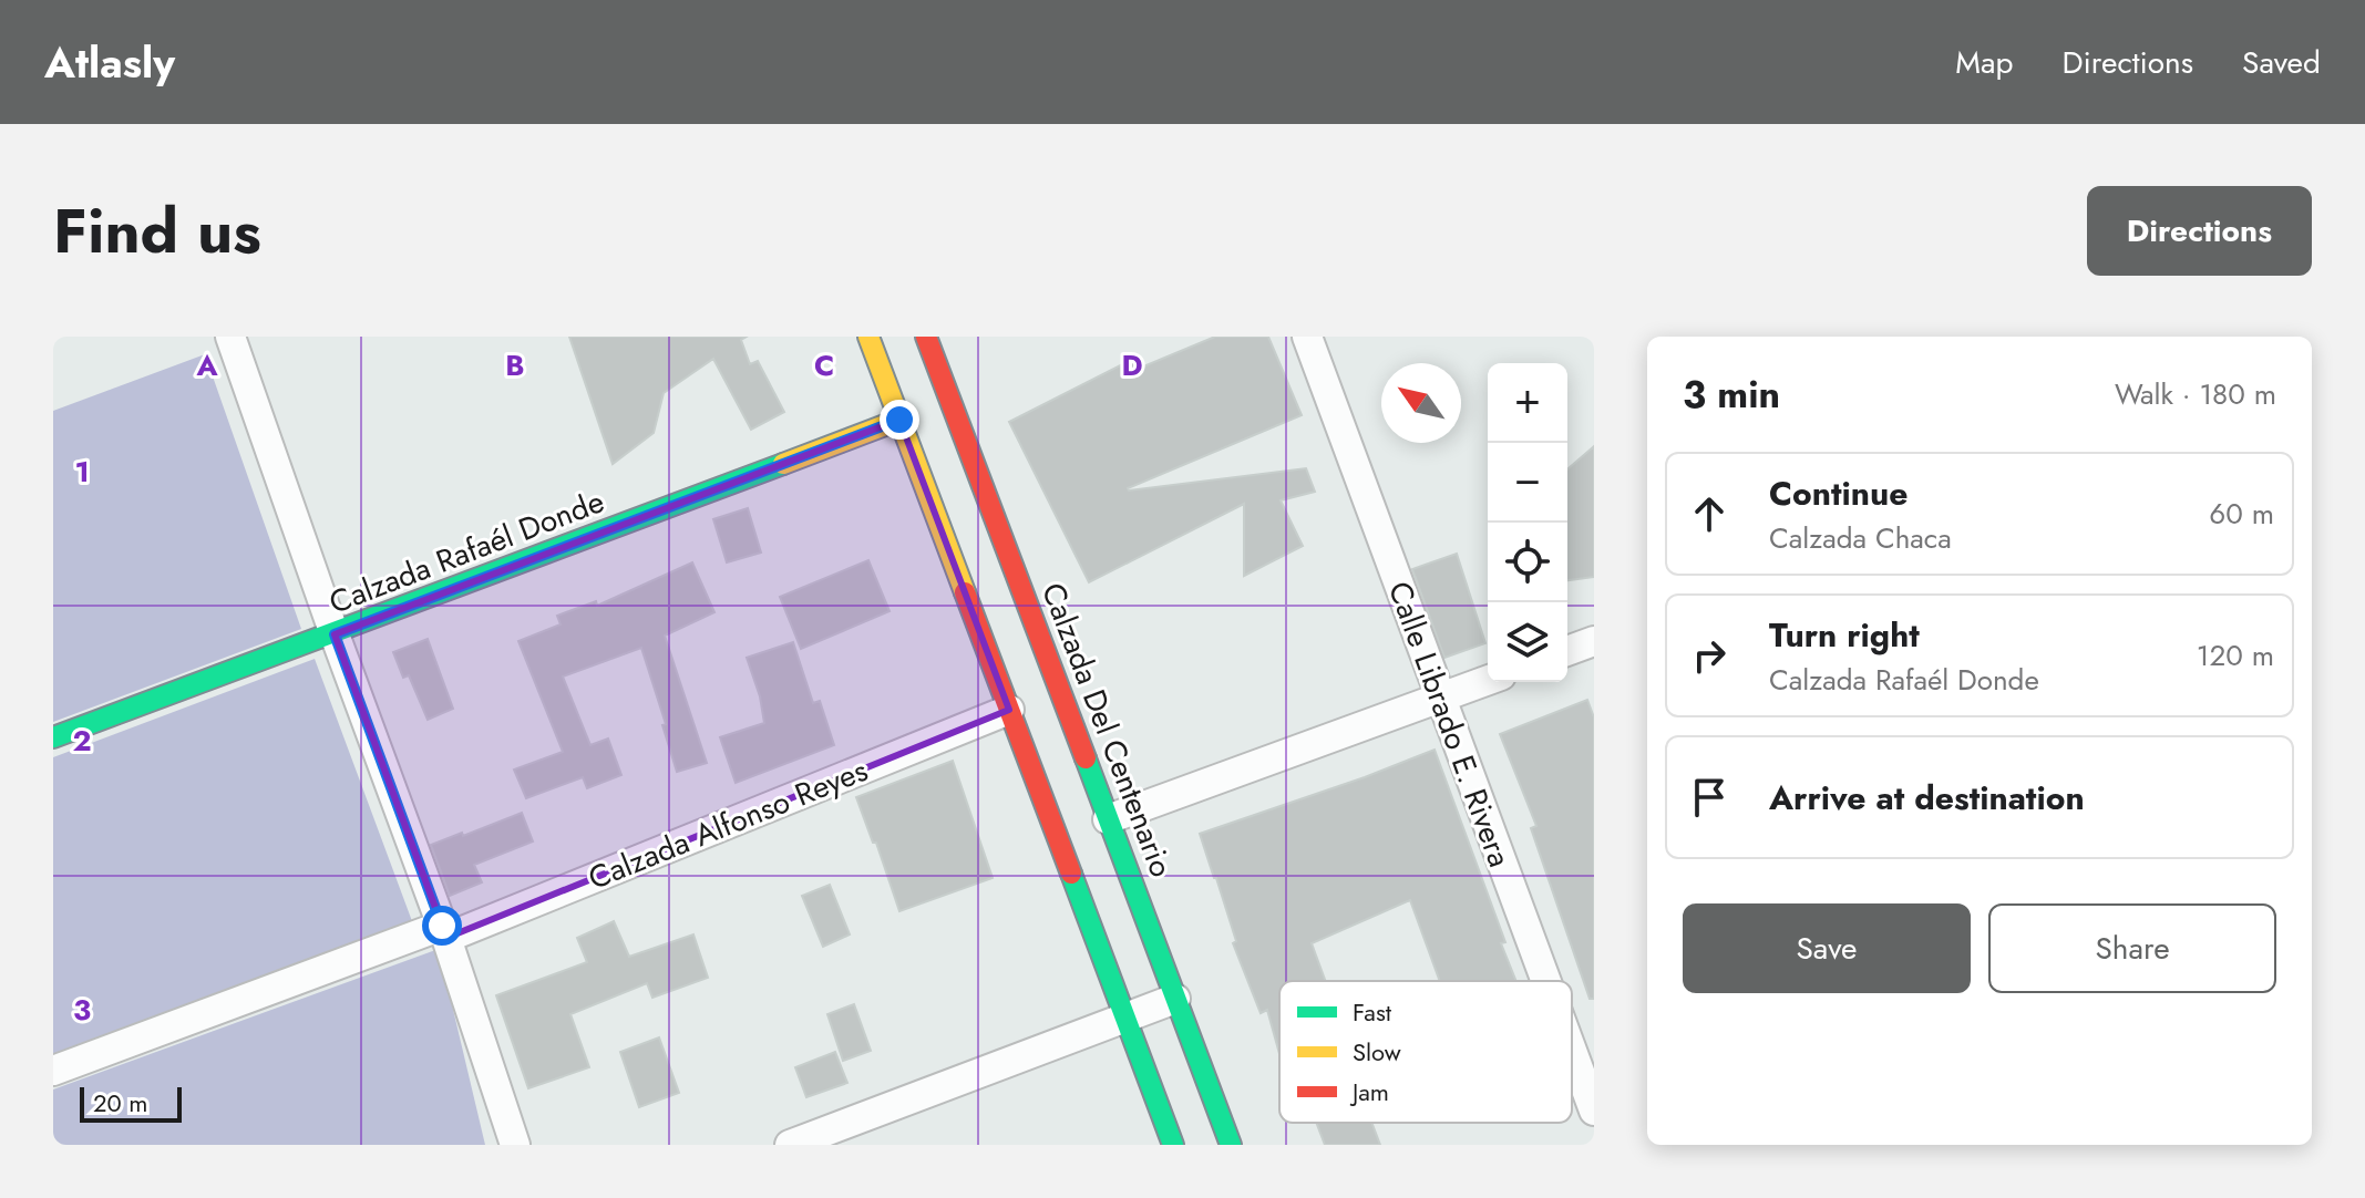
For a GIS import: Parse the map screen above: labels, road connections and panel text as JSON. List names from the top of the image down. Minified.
{"streets":{"main road":["Calzada Rafaél Donde","Calzada Del Centenario"],"street":["Calle Librado E. Rivera","Calzada Alfonso Reyes"]},"legend":["Fast","Slow","Jam"],"scale_bar":"20 m","north":"top left","page":{"header":"Atlasly","nav":["Map","Directions","Saved"],"title":"Find us","buttons":["Directions",["Save","Share"]],"heading":["3 min","Walk · 180 m"],"map_buttons":["+","−"],"list":[["Continue","Calzada Chaca","60 m"],["Turn right","Calzada Rafaél Donde","120 m"],"Arrive at destination"],"scale":"20 m"},"grid":{"columns":["A","B","C","D"],"rows":["1","2","3"]}}
